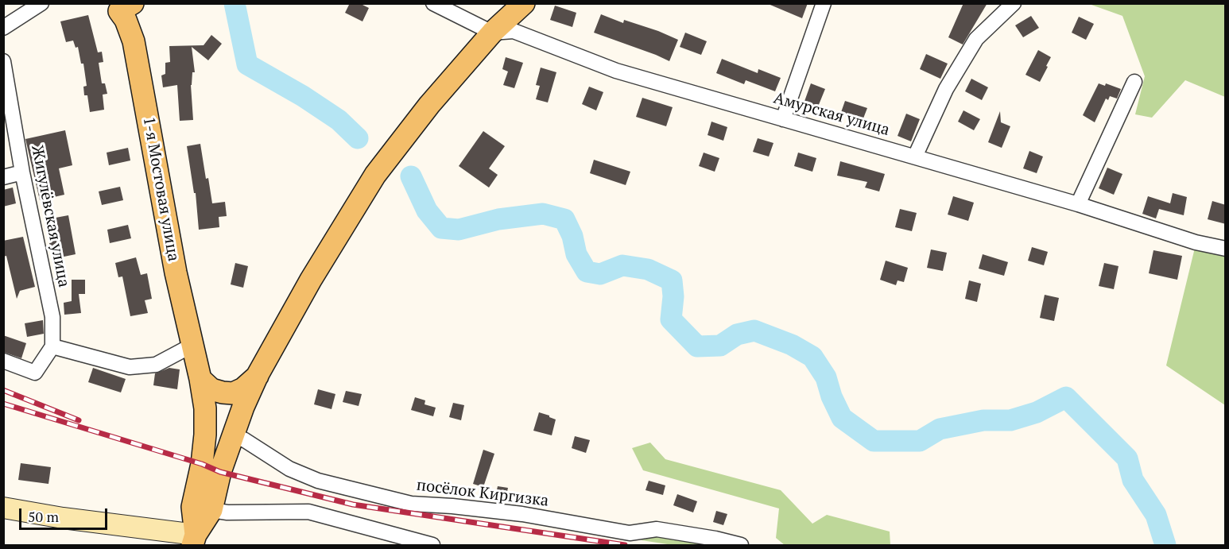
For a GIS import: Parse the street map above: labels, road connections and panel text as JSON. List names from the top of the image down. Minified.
{"streets":{"main road":["1-я Мостовая улица"],"street":["Амурская улица","Жигулёвская улица","посёлок Киргизка"]},"scale_bar":"50 m"}
